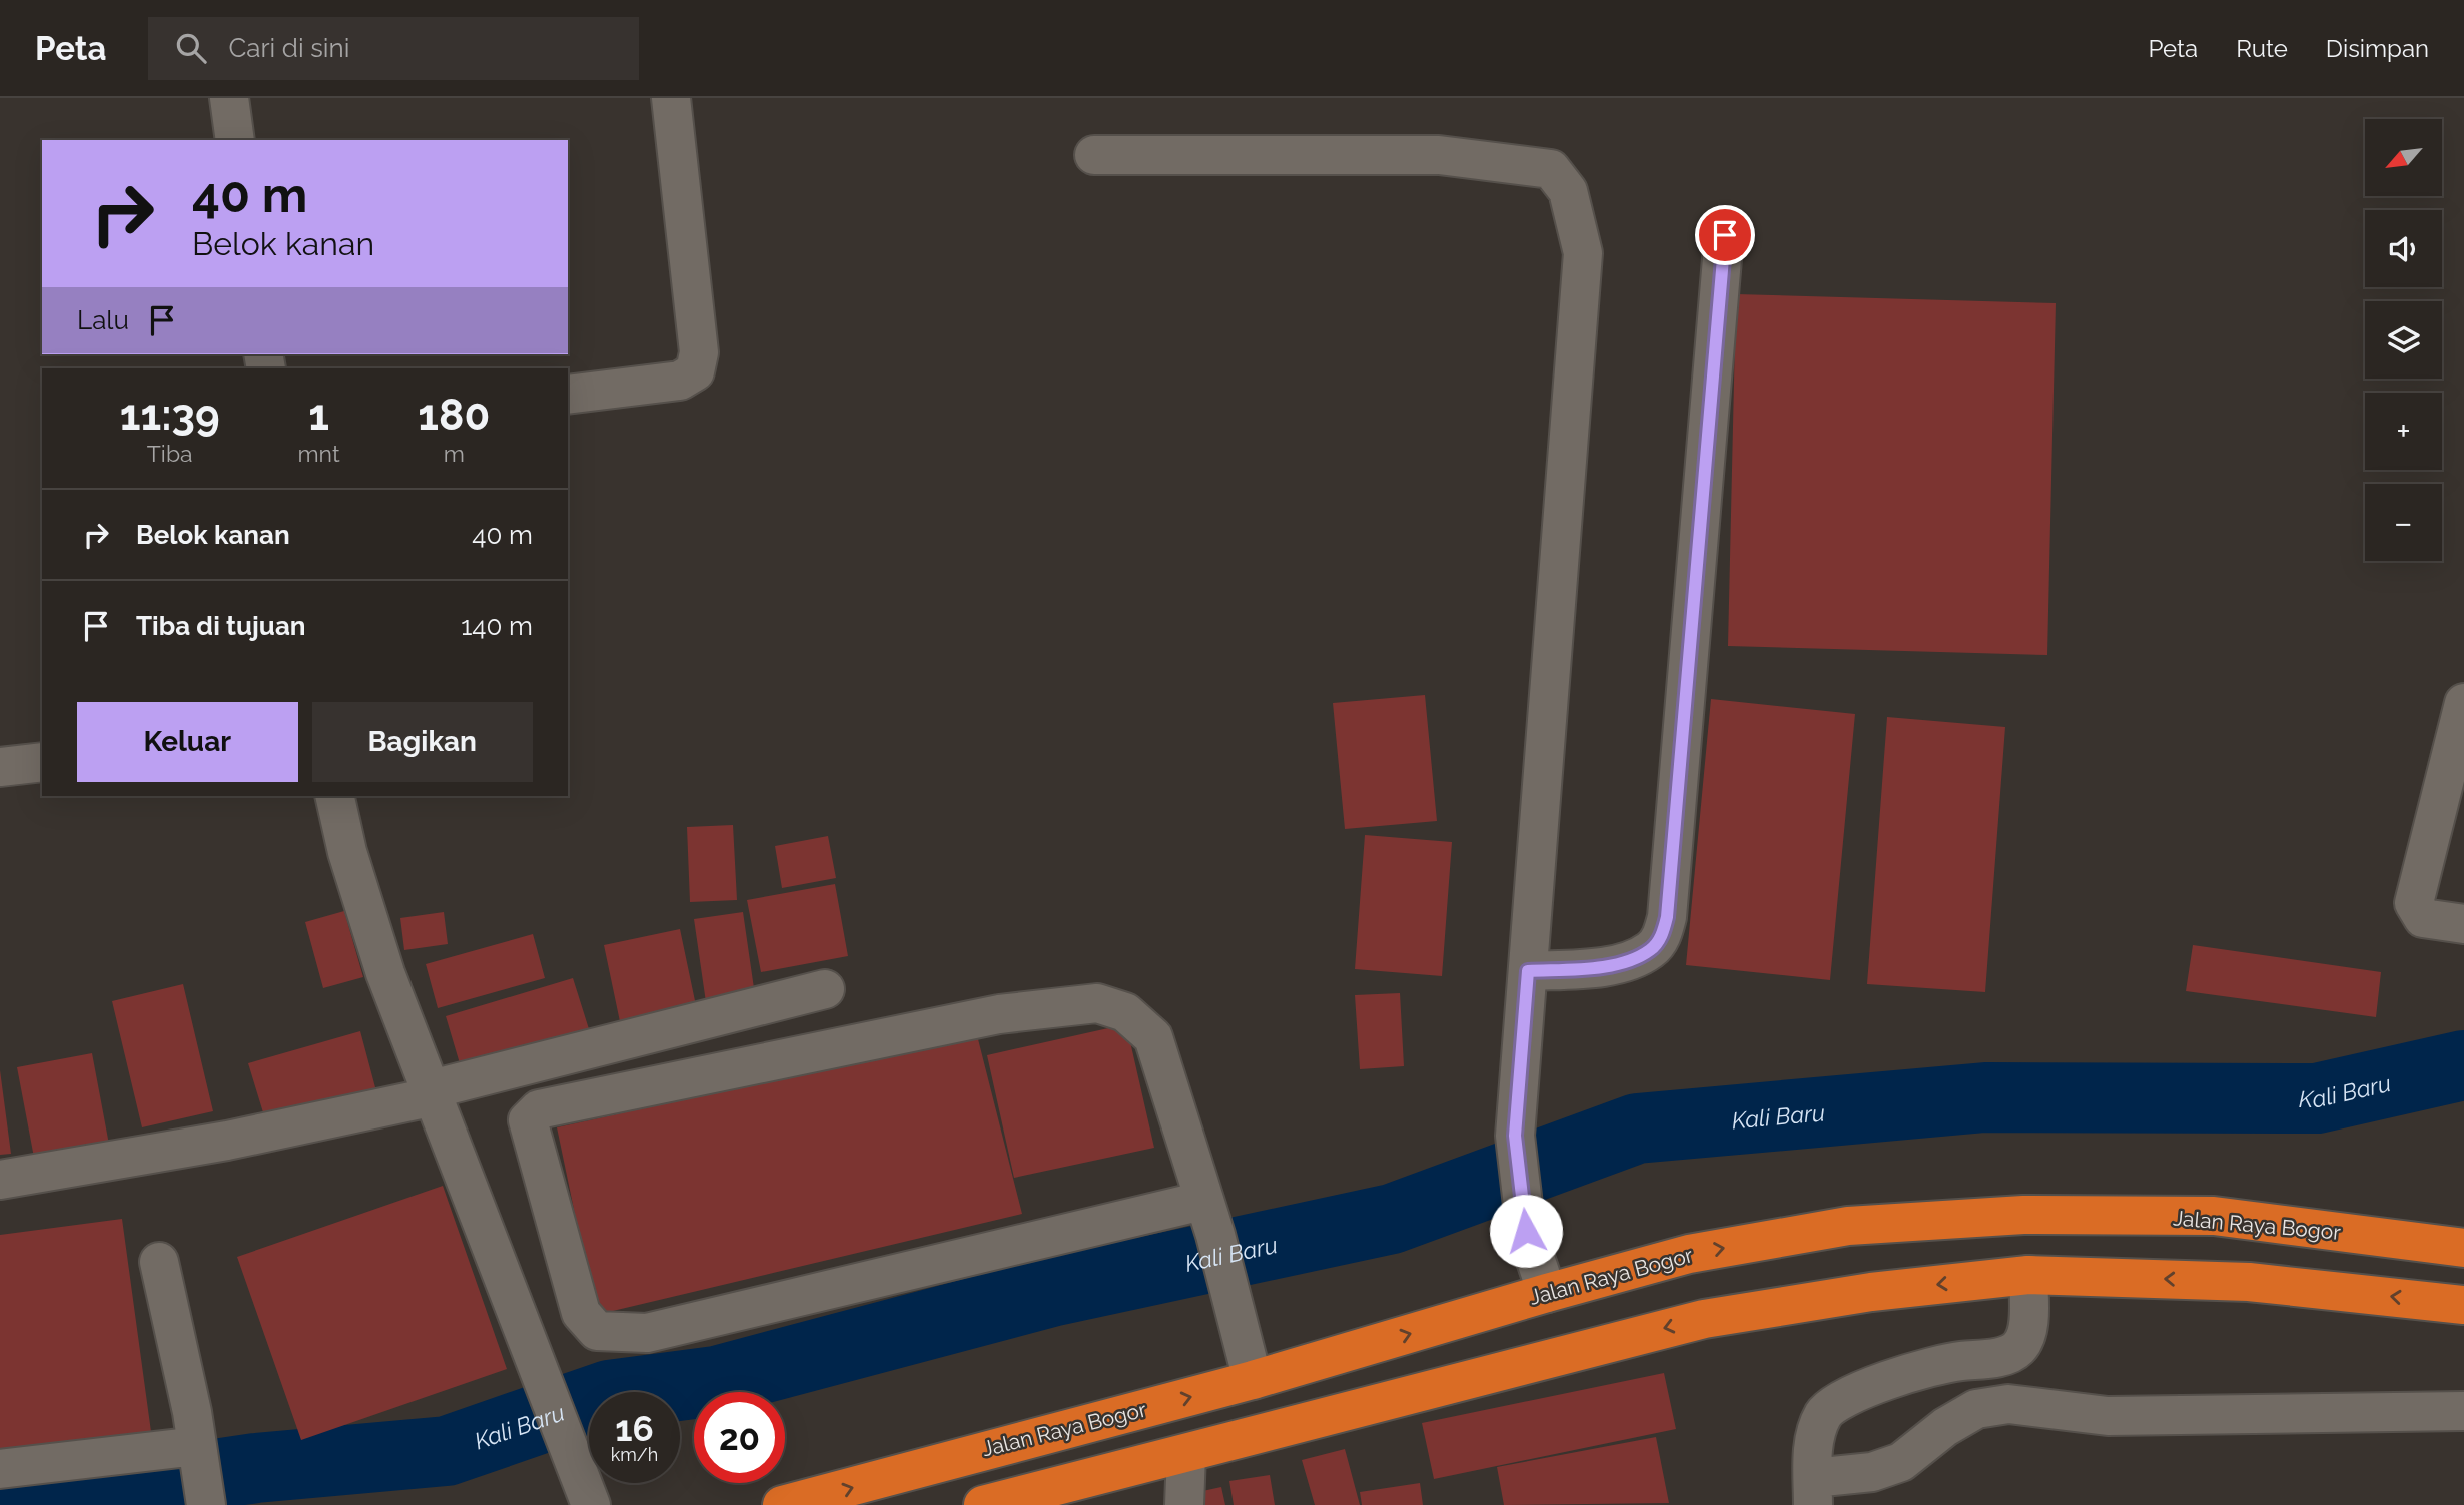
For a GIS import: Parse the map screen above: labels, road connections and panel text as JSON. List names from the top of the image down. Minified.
{"streets":{"highway":["Jalan Raya Bogor"]},"water":["Kali Baru"],"north":"bottom left","page":{"header":"Peta","search":"Cari di sini","nav":["Peta","Rute","Disimpan"],"map_buttons":["+","−"],"turn":["40 m","Belok kanan"],"then":"Lalu","eta":["11:39","Tiba","1","mnt","180","m"],"list":[{"name":"Belok kanan","value":"40 m"},{"name":"Tiba di tujuan","value":"140 m"}],"buttons":["Keluar","Bagikan"],"speed":"16 km/h","limit":"20"}}
